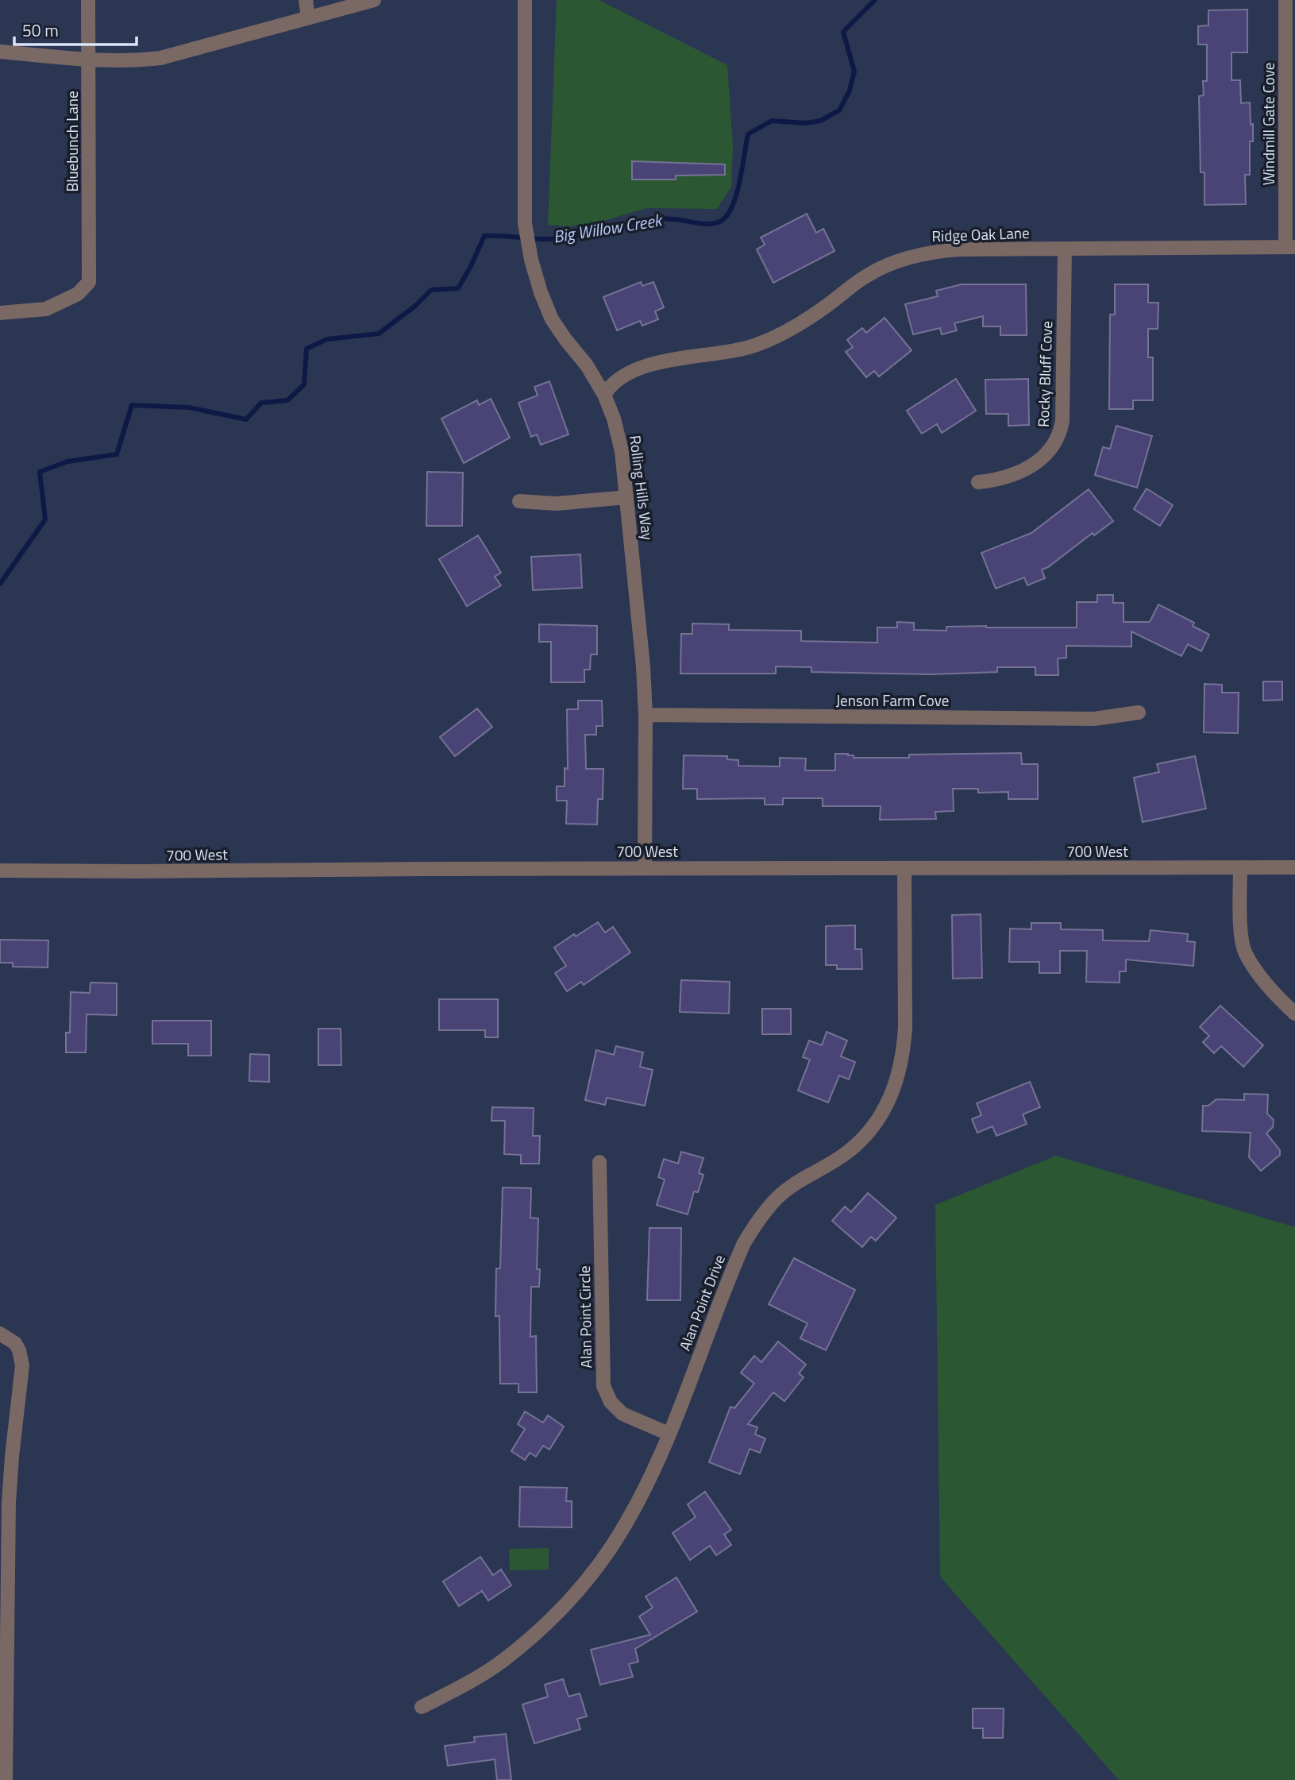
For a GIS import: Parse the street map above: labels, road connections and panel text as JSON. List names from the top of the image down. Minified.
{"streets":{"street":["Windmill Gate Cove","Bluebunch Lane","Ridge Oak Lane","Rocky Bluff Cove","Rolling Hills Way","Jenson Farm Cove","700 West","Alan Point Drive","Alan Point Circle"]},"crossings":[["Windmill Gate Cove","Ridge Oak Lane"],["Ridge Oak Lane","Rocky Bluff Cove"],["Ridge Oak Lane","Rolling Hills Way"],["Rolling Hills Way","Jenson Farm Cove"],["Rolling Hills Way","700 West"],["700 West","Alan Point Drive"],["Alan Point Drive","Alan Point Circle"]],"water":["Big Willow Creek"],"scale_bar":"50 m"}
